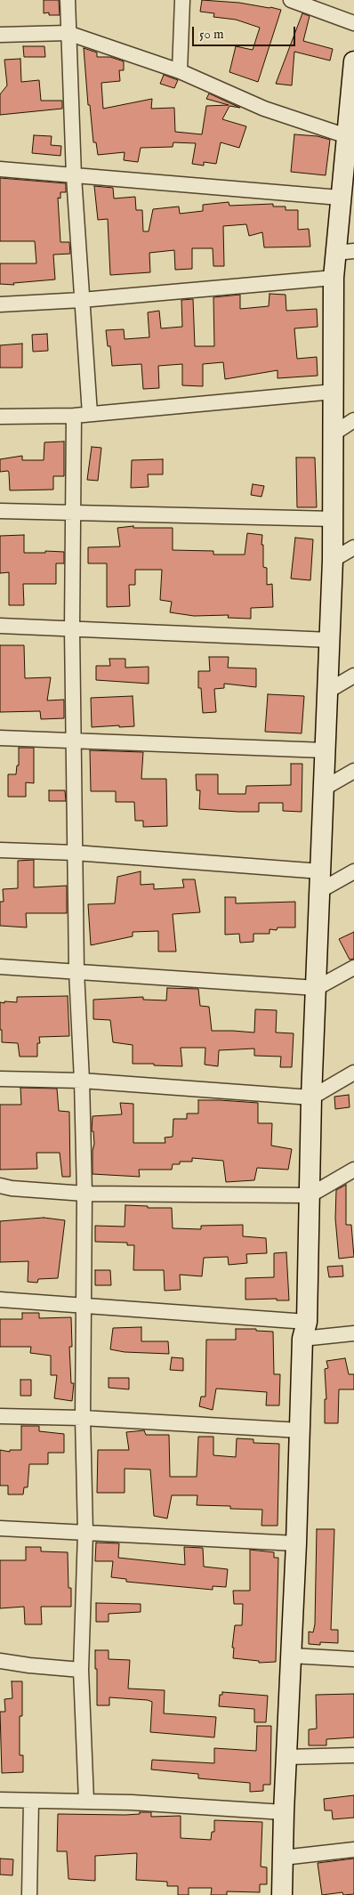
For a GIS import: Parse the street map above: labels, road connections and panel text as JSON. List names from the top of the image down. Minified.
{"scale_bar":"50 m"}
